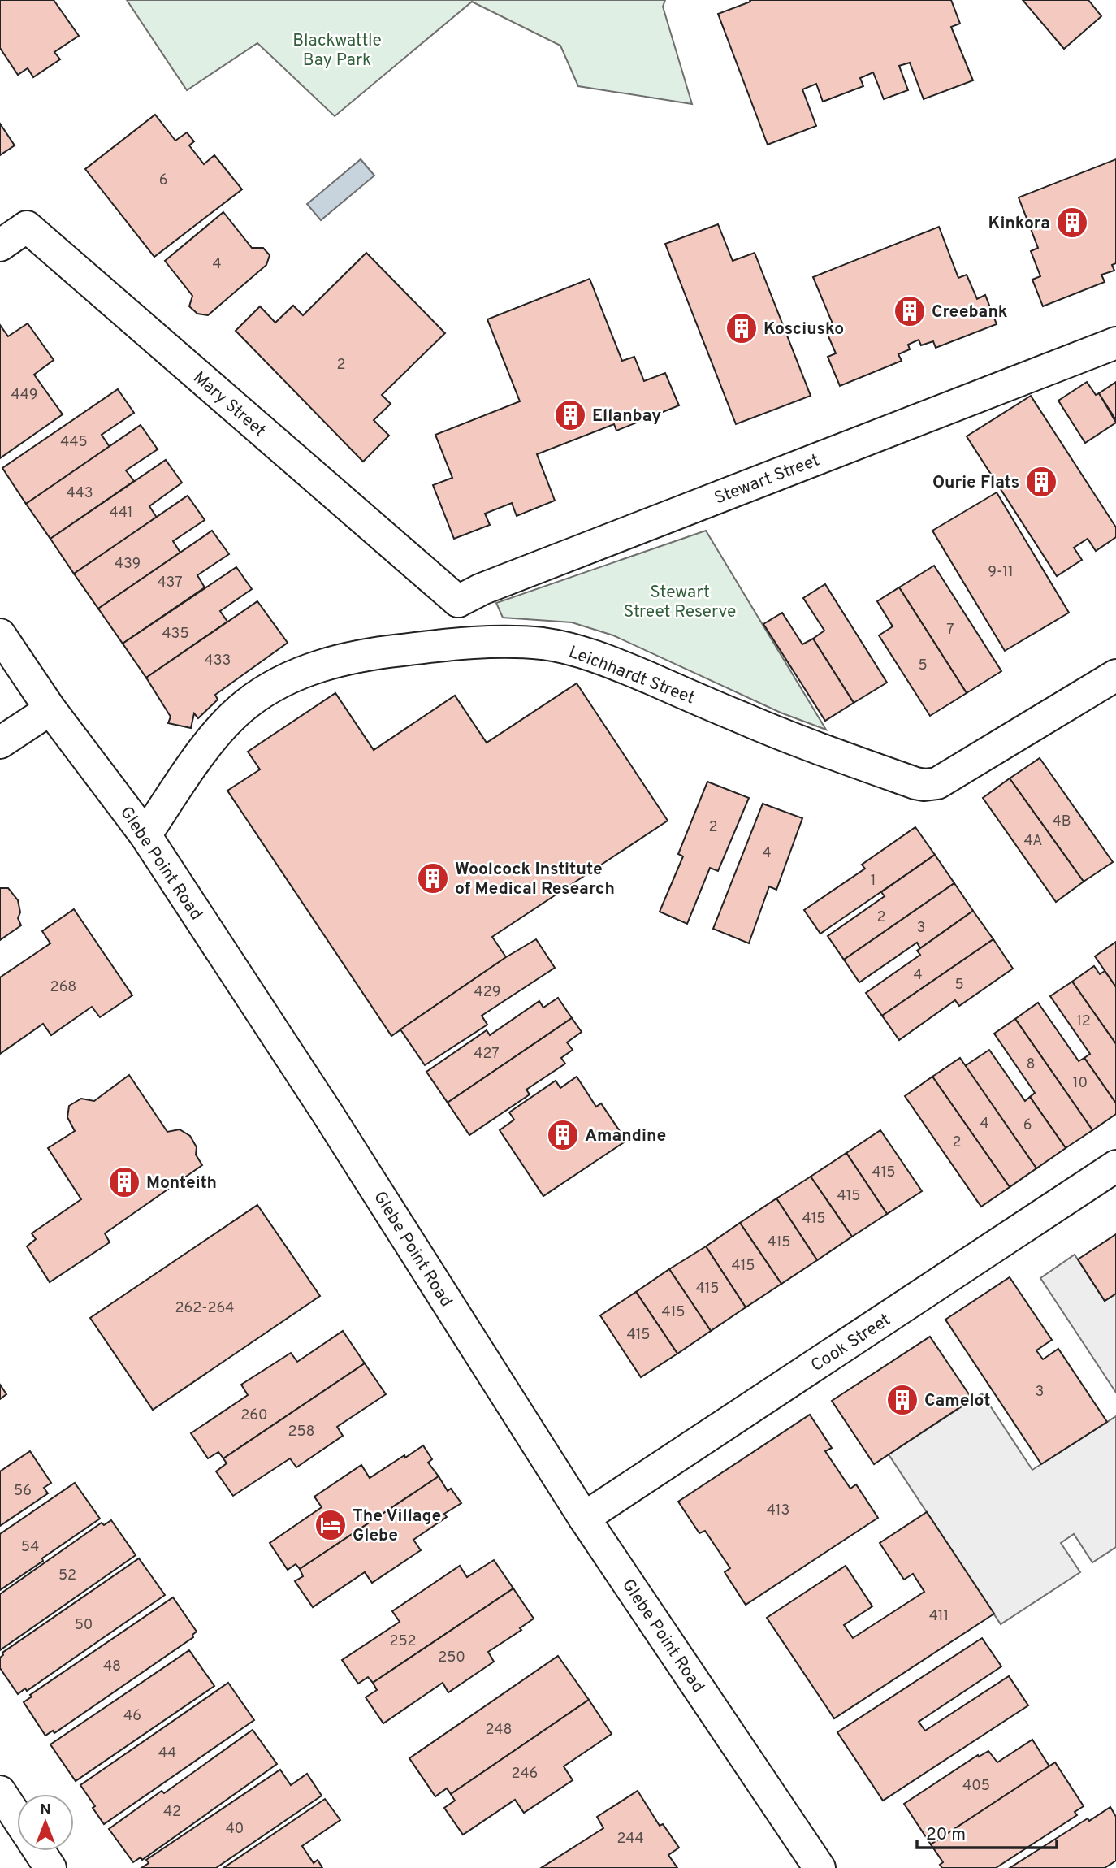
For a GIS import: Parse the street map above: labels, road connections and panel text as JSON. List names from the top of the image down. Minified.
{"streets":{"street":["Mary Street","Stewart Street","Leichhardt Street","Glebe Point Road","Cook Street"]},"crossings":[["Mary Street","Stewart Street"],["Leichhardt Street","Glebe Point Road"],["Glebe Point Road","Cook Street"]],"parks":["Blackwattle Bay Park","Stewart Street Reserve"],"places":{"building":["Kinkora","Creebank","Kosciusko","Ellanbay","Ourie Flats","Woolcock Institute of Medical Research","Amandine","Monteith","Camelot"],"hotel":["The Village Glebe"]},"house_numbers":["6","4","2","449","445","443","441","439","9-11","437","7","435","433","5","4B","2","4A","4","1","2","3","4","5","268","429","12","427","8","10","4","6","2","415","415","415","415","415","415","262-264","415","415","3","260","258","56","413","54","52","411","50","252","250","48","46","248","44","246","405","42","40","244"],"scale_bar":"20 m","north":"top"}
